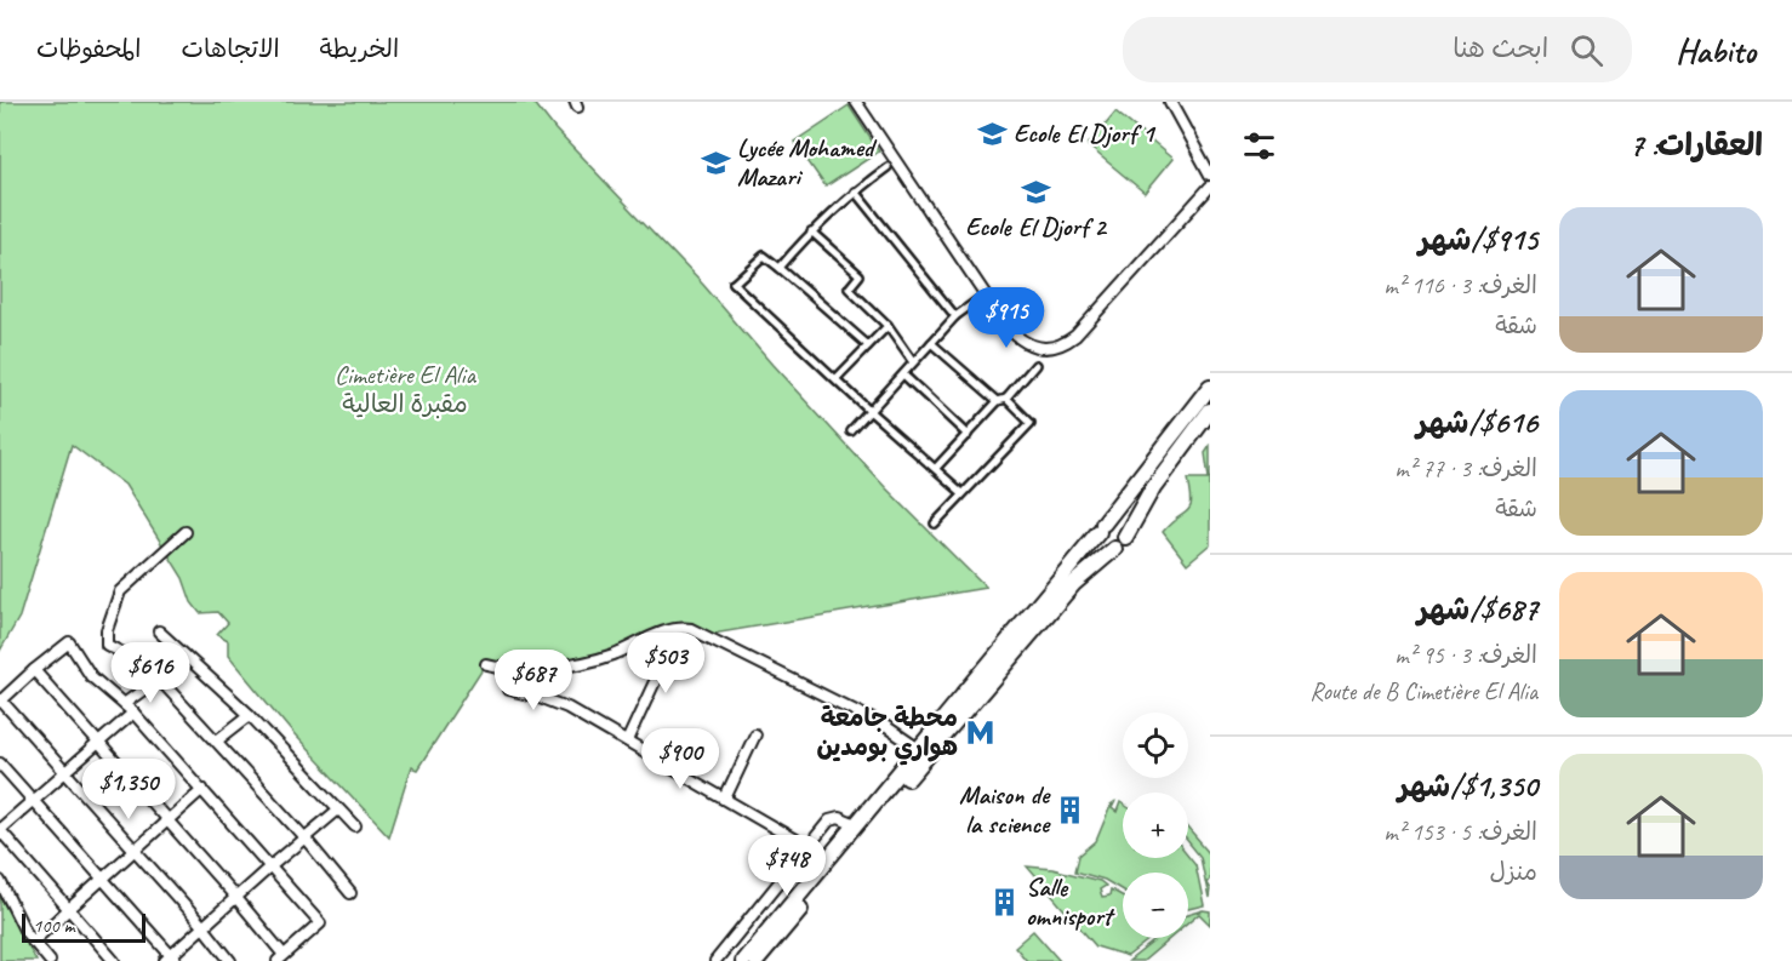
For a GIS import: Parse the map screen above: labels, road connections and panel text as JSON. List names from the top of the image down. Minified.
{"parks":["Cimetière El Alia مقبرة العالية"],"places":{"school or university":["Ecole El Djorf 1","Lycée Mohamed Mazari","Ecole El Djorf 2"],"metro station":["محطة جامعة هواري بومدين"],"building":["Maison de la science","Salle omnisport"]},"scale_bar":"100 m","page":{"header":"Habito","search":"ابحث هنا","nav":["الخريطة","الاتجاهات","المحفوظات"],"heading":"العقارات: 7","list":[{"name":"$915/شهر","note":"الغرف: 3 · 116 m² · شقة"},{"name":"$616/شهر","note":"الغرف: 3 · 77 m² · شقة"},{"name":"$687/شهر","note":"الغرف: 3 · 95 m² · Route de B Cimetière El Alia"},{"name":"$1,350/شهر","note":"الغرف: 5 · 153 m² · منزل"}],"price":["$915","$503","$616","$687","$900","$1,350","$748"],"map_buttons":["+","−"],"scale":"100 m"}}
